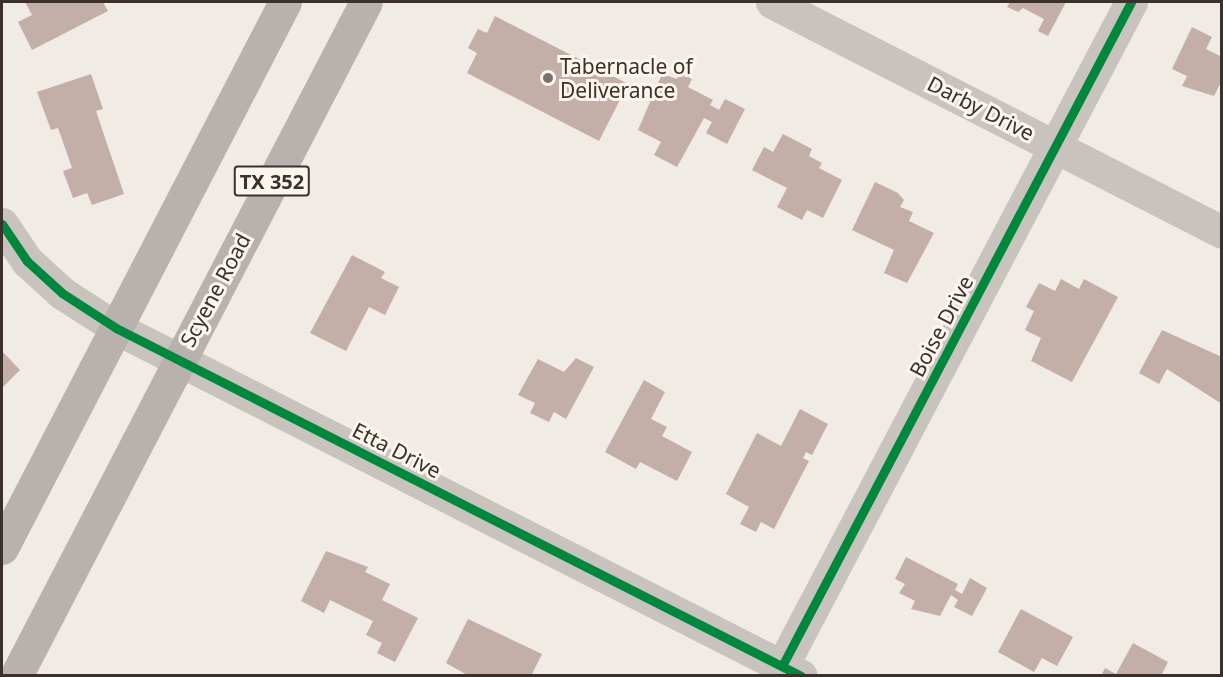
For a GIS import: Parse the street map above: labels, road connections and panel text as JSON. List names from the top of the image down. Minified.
{"streets":{"main road":["TX 352","Scyene Road"],"street":["Darby Drive","Boise Drive","Etta Drive"]},"crossings":[["Darby Drive","Boise Drive"],["TX 352","Etta Drive"],["Scyene Road","Etta Drive"],["Boise Drive","Etta Drive"]],"places":["Tabernacle of Deliverance"]}
